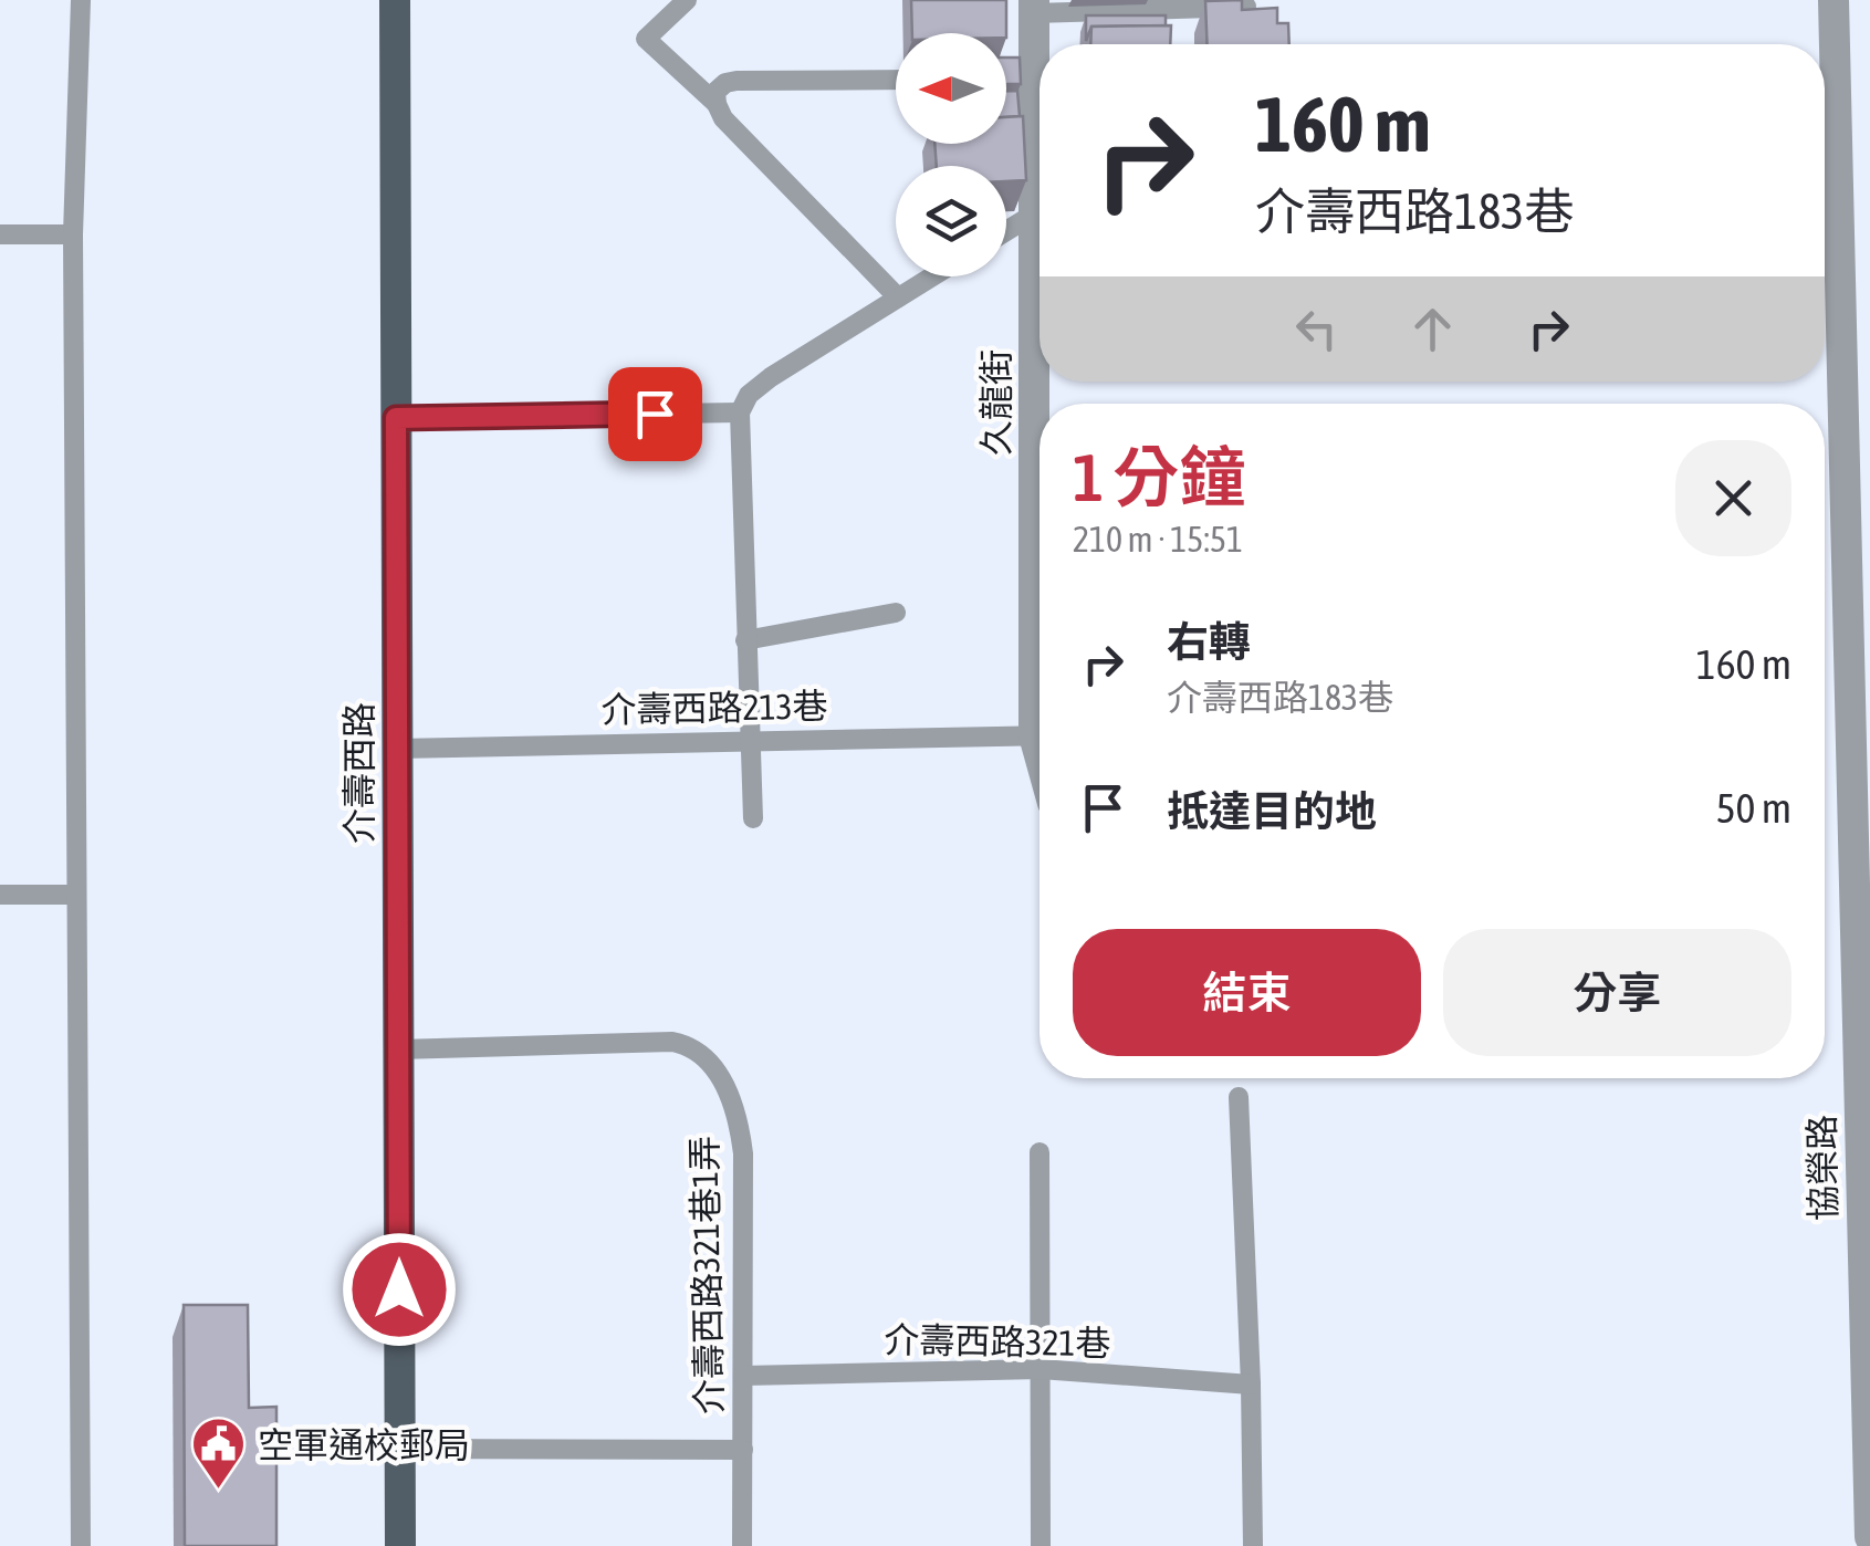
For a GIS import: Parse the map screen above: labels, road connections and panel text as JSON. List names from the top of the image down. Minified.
{"streets":{"main road":["介壽西路"],"street":["久龍街","協榮路"],"lane":["介壽西路213巷","介壽西路321巷1弄","介壽西路321巷"]},"crossings":[["介壽西路213巷","介壽西路"],["介壽西路","介壽西路321巷1弄"],["介壽西路321巷1弄","介壽西路321巷"]],"places":{"public building":["空軍通校郵局"]},"north":"left","page":{"turn":["160 m","介壽西路183巷"],"heading":["1 分鐘","210 m · 15:51"],"list":[{"name":"右轉","note":"介壽西路183巷","value":"160 m"},{"name":"抵達目的地","value":"50 m"}],"buttons":["結束","分享"]}}
